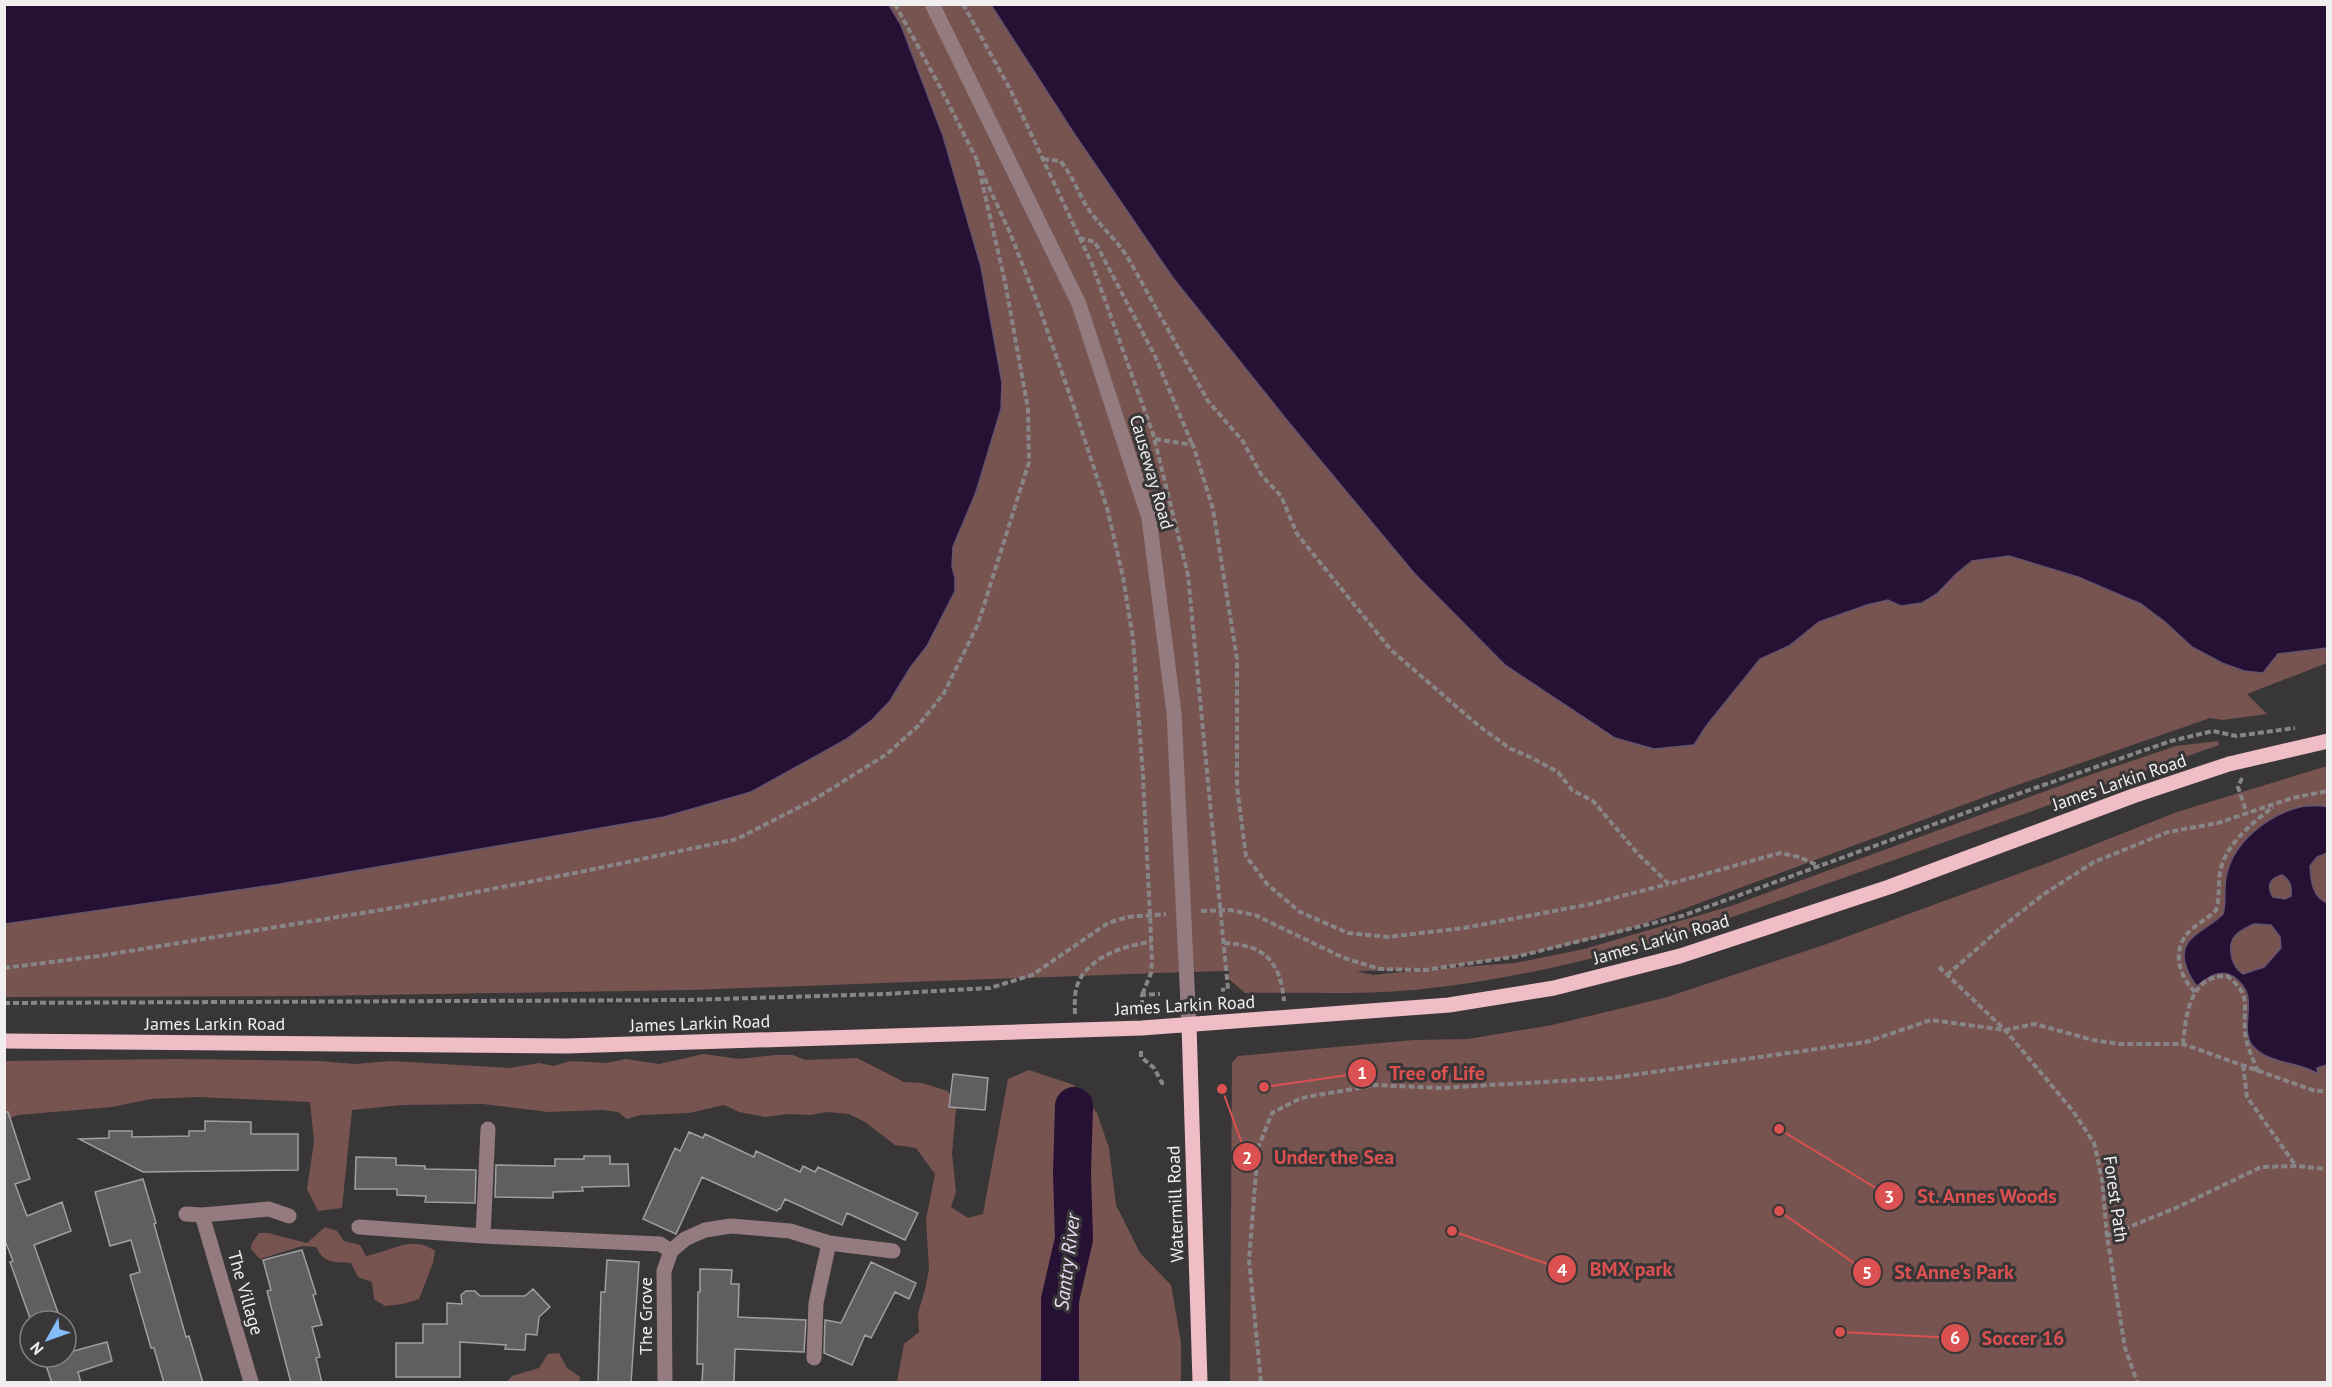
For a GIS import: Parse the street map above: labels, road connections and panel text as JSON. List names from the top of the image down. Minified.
{"streets":{"main road":["James Larkin Road","Watermill Road"],"street":["Causeway Road","The Village","The Grove"],"path":["Forest Path"]},"crossings":[["Causeway Road","James Larkin Road"],["Causeway Road","Watermill Road"],["James Larkin Road","Watermill Road"]],"water":["Santry River"],"places":["Tree of Life","Under the Sea","St. Annes Woods","St Anne's Park","BMX park","Soccer 16"],"north":"bottom left"}
